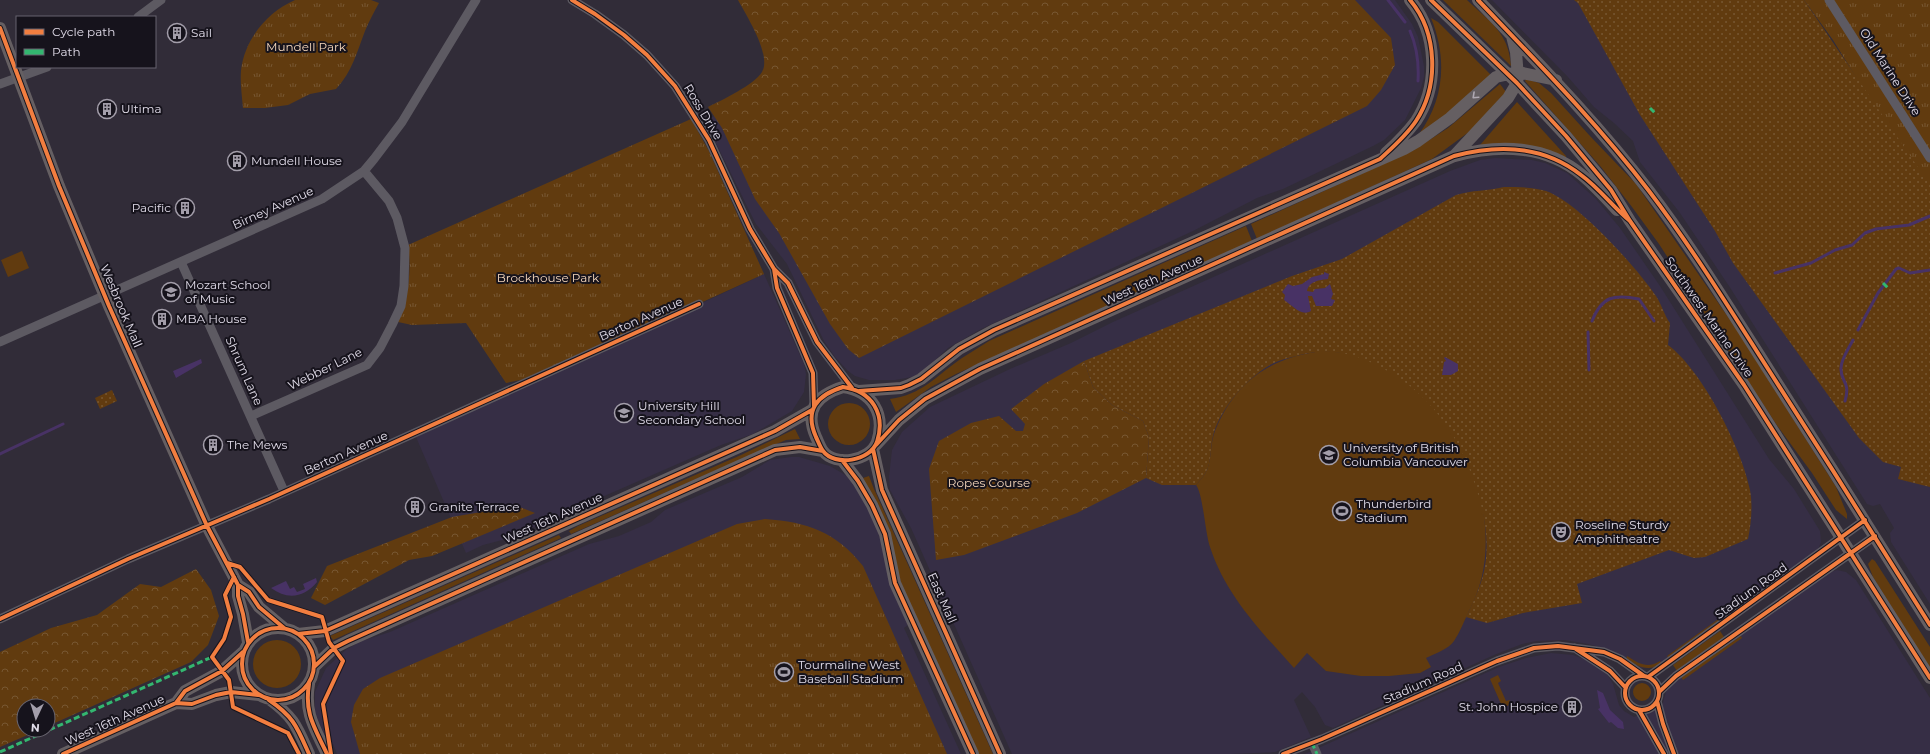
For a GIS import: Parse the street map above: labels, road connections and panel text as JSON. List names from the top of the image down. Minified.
{"streets":{"main road":["West 16th Avenue","Wesbrook Mall","Southwest Marine Drive","East Mall"],"street":["Old Marine Drive","Ross Drive","Birney Avenue","Berton Avenue","Webber Lane","Shrum Lane","Stadium Road"]},"crossings":[["Ross Drive","West 16th Avenue"],["Ross Drive","East Mall"],["Birney Avenue","Wesbrook Mall"],["Birney Avenue","Webber Lane"],["Birney Avenue","Shrum Lane"],["West 16th Avenue","Wesbrook Mall"],["West 16th Avenue","Southwest Marine Drive"],["West 16th Avenue","East Mall"],["Wesbrook Mall","Berton Avenue"],["Southwest Marine Drive","Stadium Road"],["Berton Avenue","Shrum Lane"],["Webber Lane","Shrum Lane"]],"parks":["Mundell Park","Brockhouse Park","Ropes Course"],"places":{"building":["Sail","Ultima","Mundell House","Pacific","MBA House","The Mews","Granite Terrace","St. John Hospice"],"school or university":["Mozart School of Music","University Hill Secondary School","University of British Columbia Vancouver"],"sports":["Thunderbird Stadium","Tourmaline West Baseball Stadium"],"theatre":["Roseline Sturdy Amphitheatre"]},"legend":["Cycle path","Path"],"north":"bottom"}
